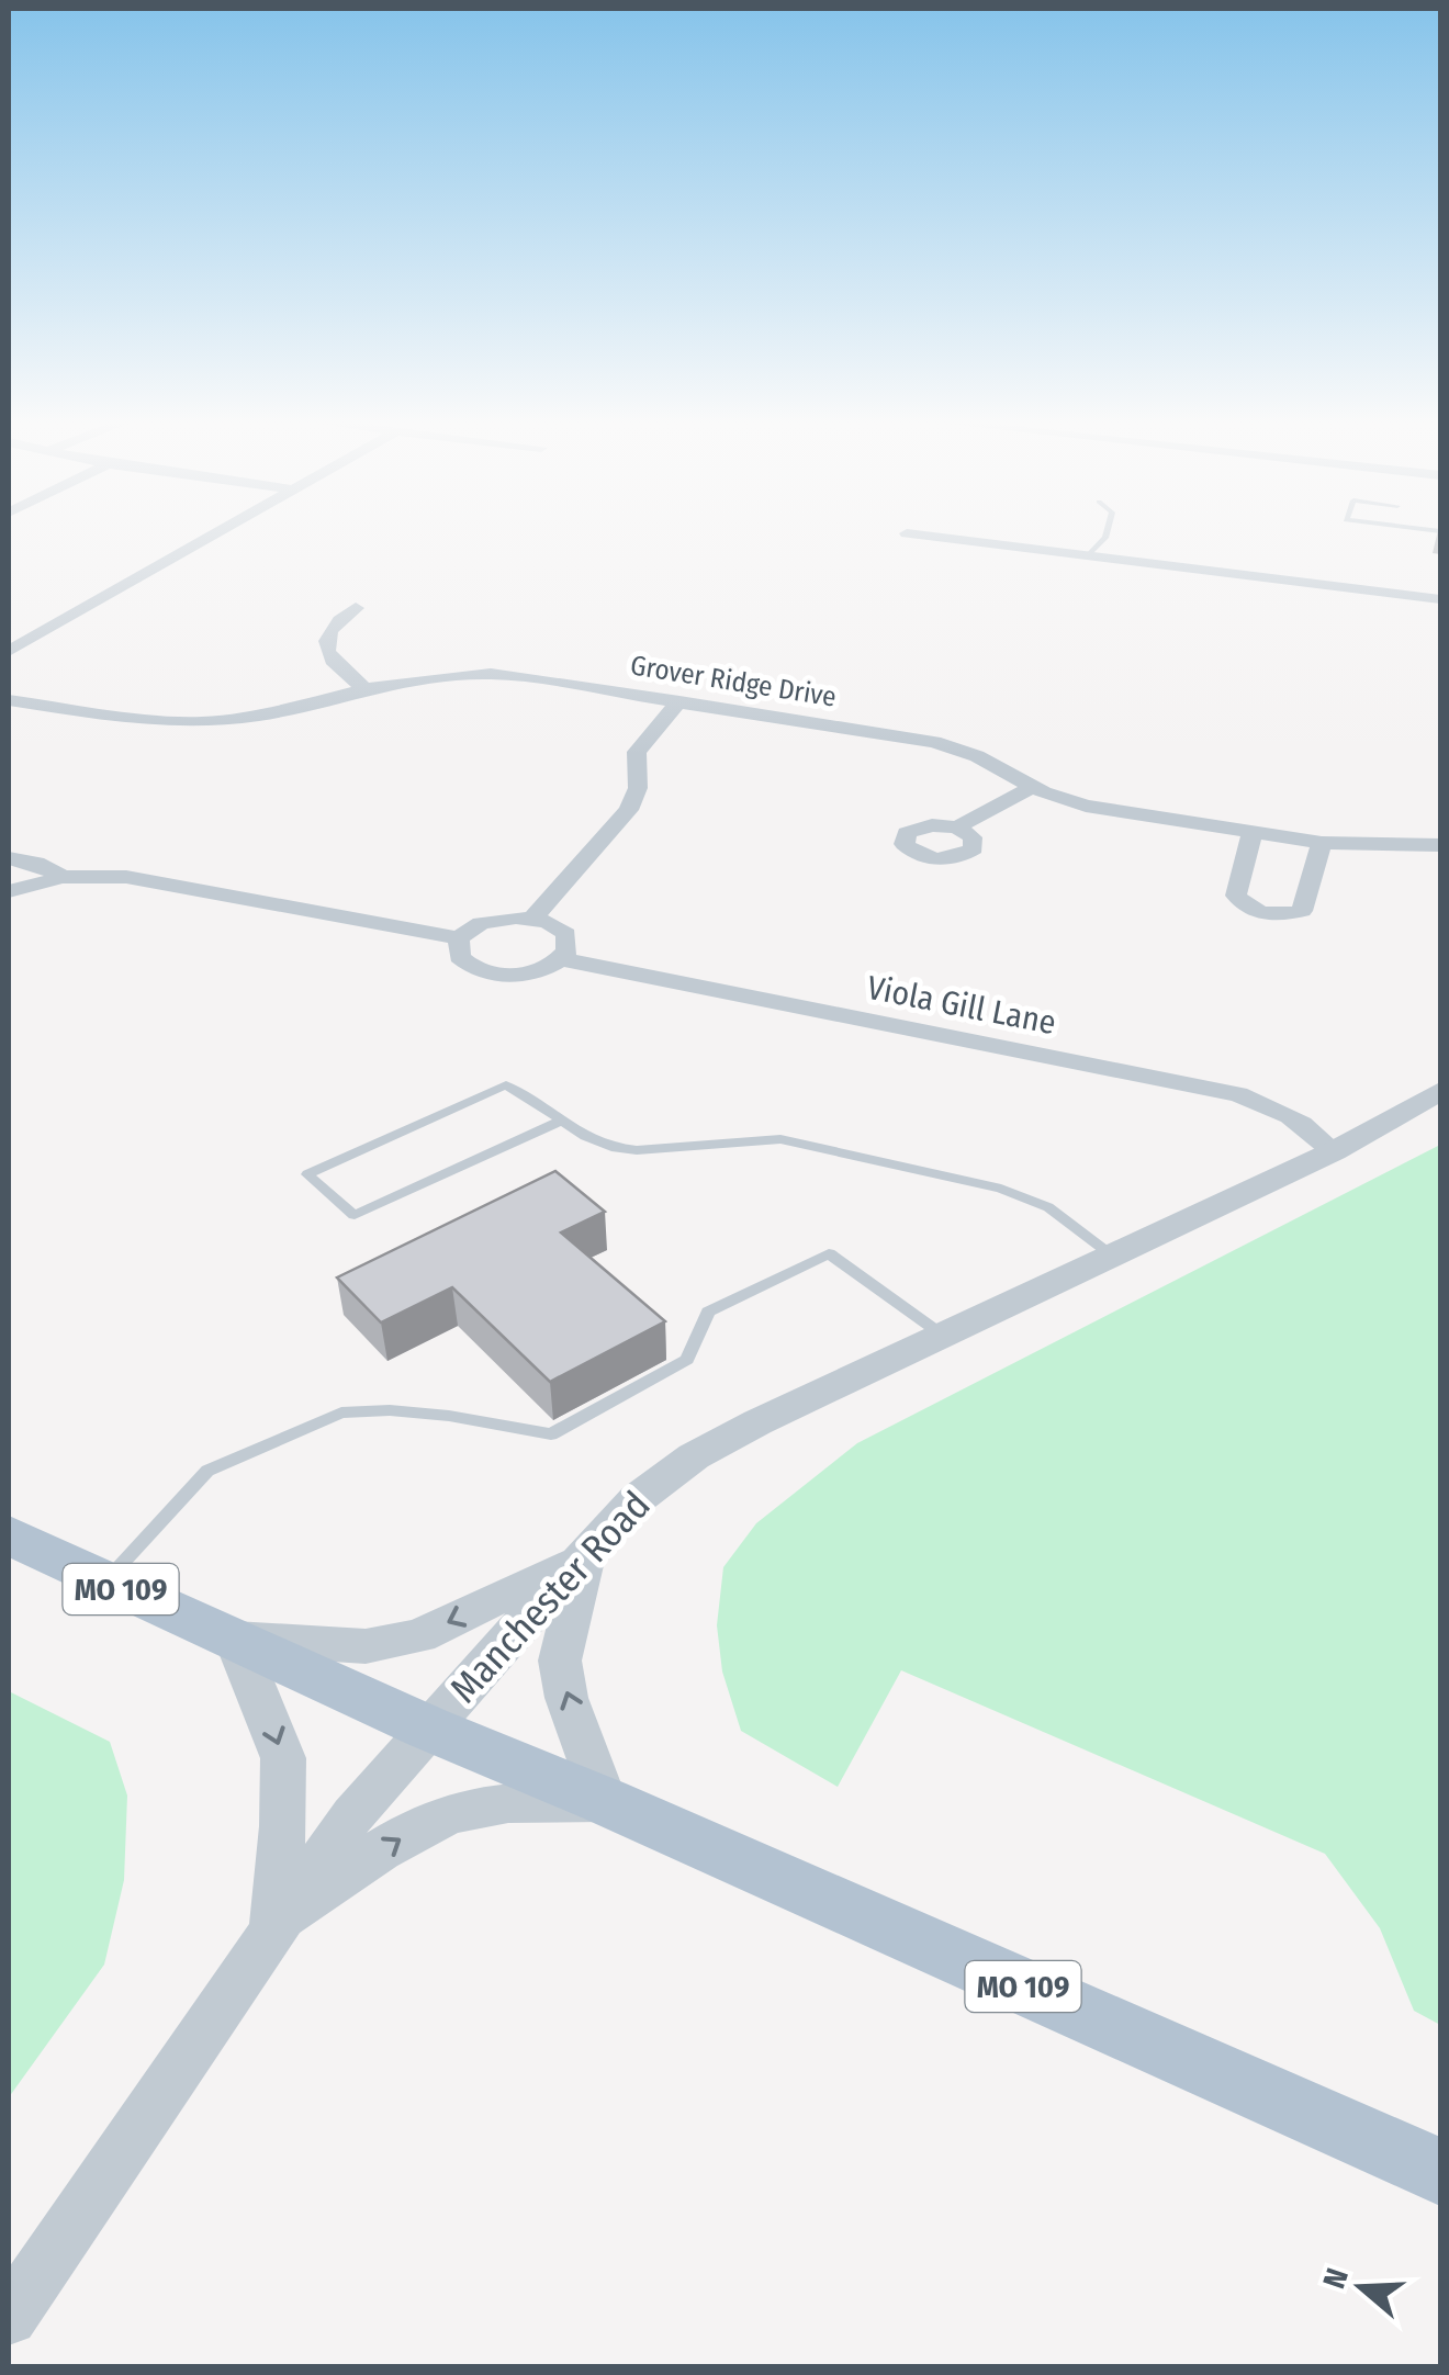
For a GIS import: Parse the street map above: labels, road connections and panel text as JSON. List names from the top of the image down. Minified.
{"streets":{"main road":["MO 109"],"street":["Grover Ridge Drive","Viola Gill Lane","Manchester Road"]},"crossings":[["Viola Gill Lane","Manchester Road"],["MO 109","Manchester Road"]],"north":"left"}
